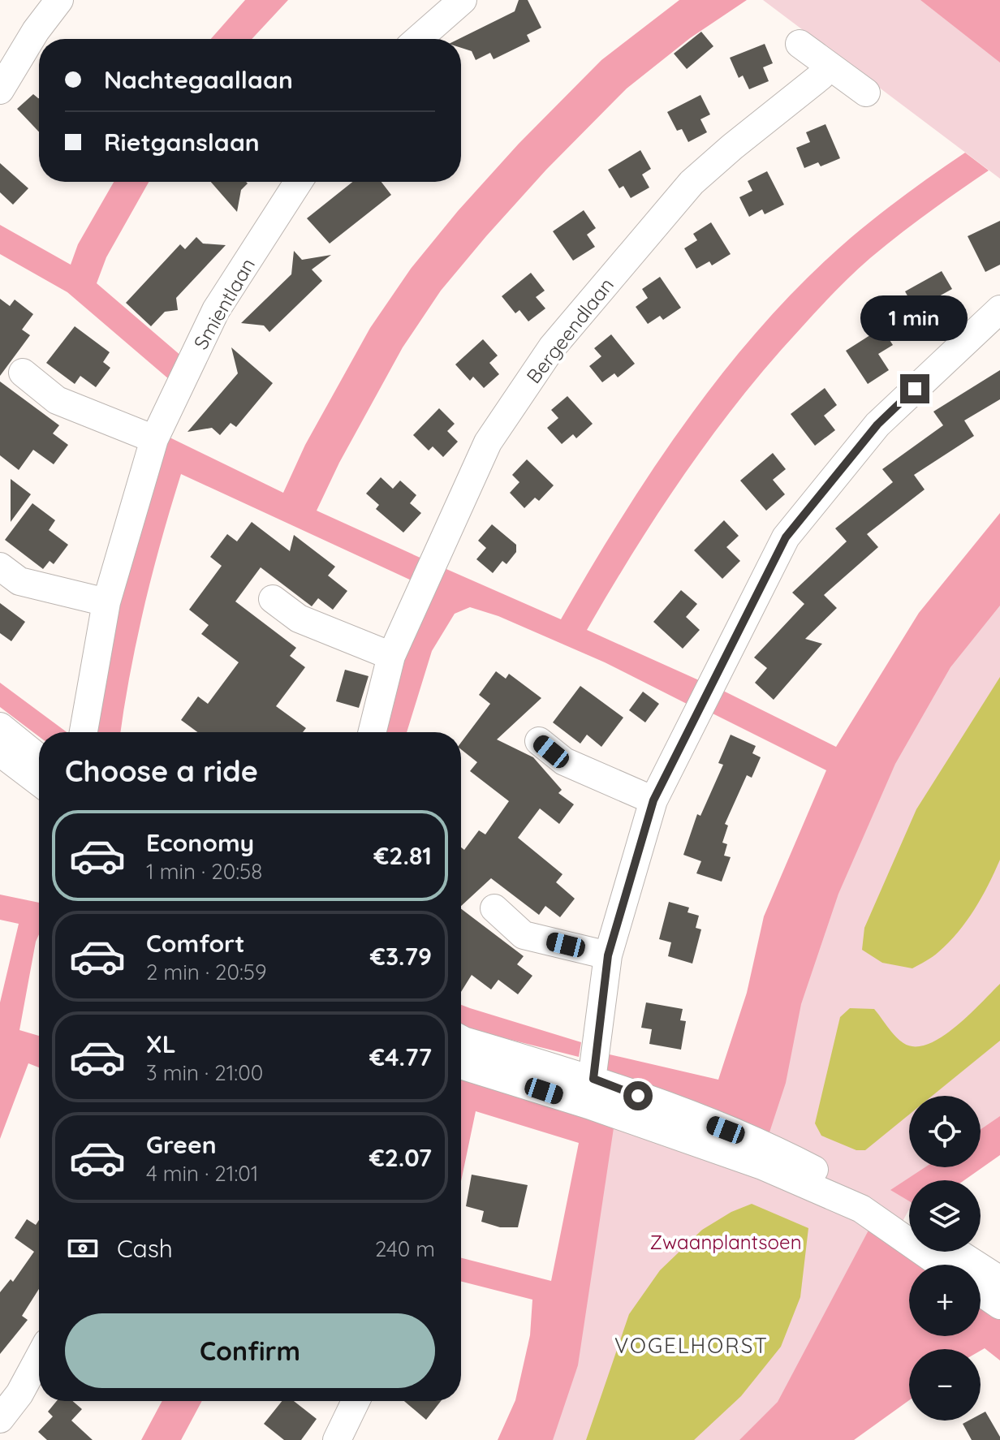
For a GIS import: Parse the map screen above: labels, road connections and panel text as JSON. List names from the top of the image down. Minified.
{"streets":{"street":["Smientlaan","Bergeendlaan"]},"districts":["VOGELHORST"],"parks":["Zwaanplantsoen"],"page":{"banner":["Nachtegaallaan","Rietganslaan"],"bubble":"1 min","heading":"Choose a ride","list":[{"name":"Economy","note":"1 min · 20:58","value":"€2.81"},{"name":"Comfort","note":"2 min · 20:59","value":"€3.79"},{"name":"XL","note":"3 min · 21:00","value":"€4.77"},{"name":"Green","note":"4 min · 21:01","value":"€2.07"}],"map_buttons":["+","−"],"pay":["Cash","240 m"],"buttons":"Confirm"}}
